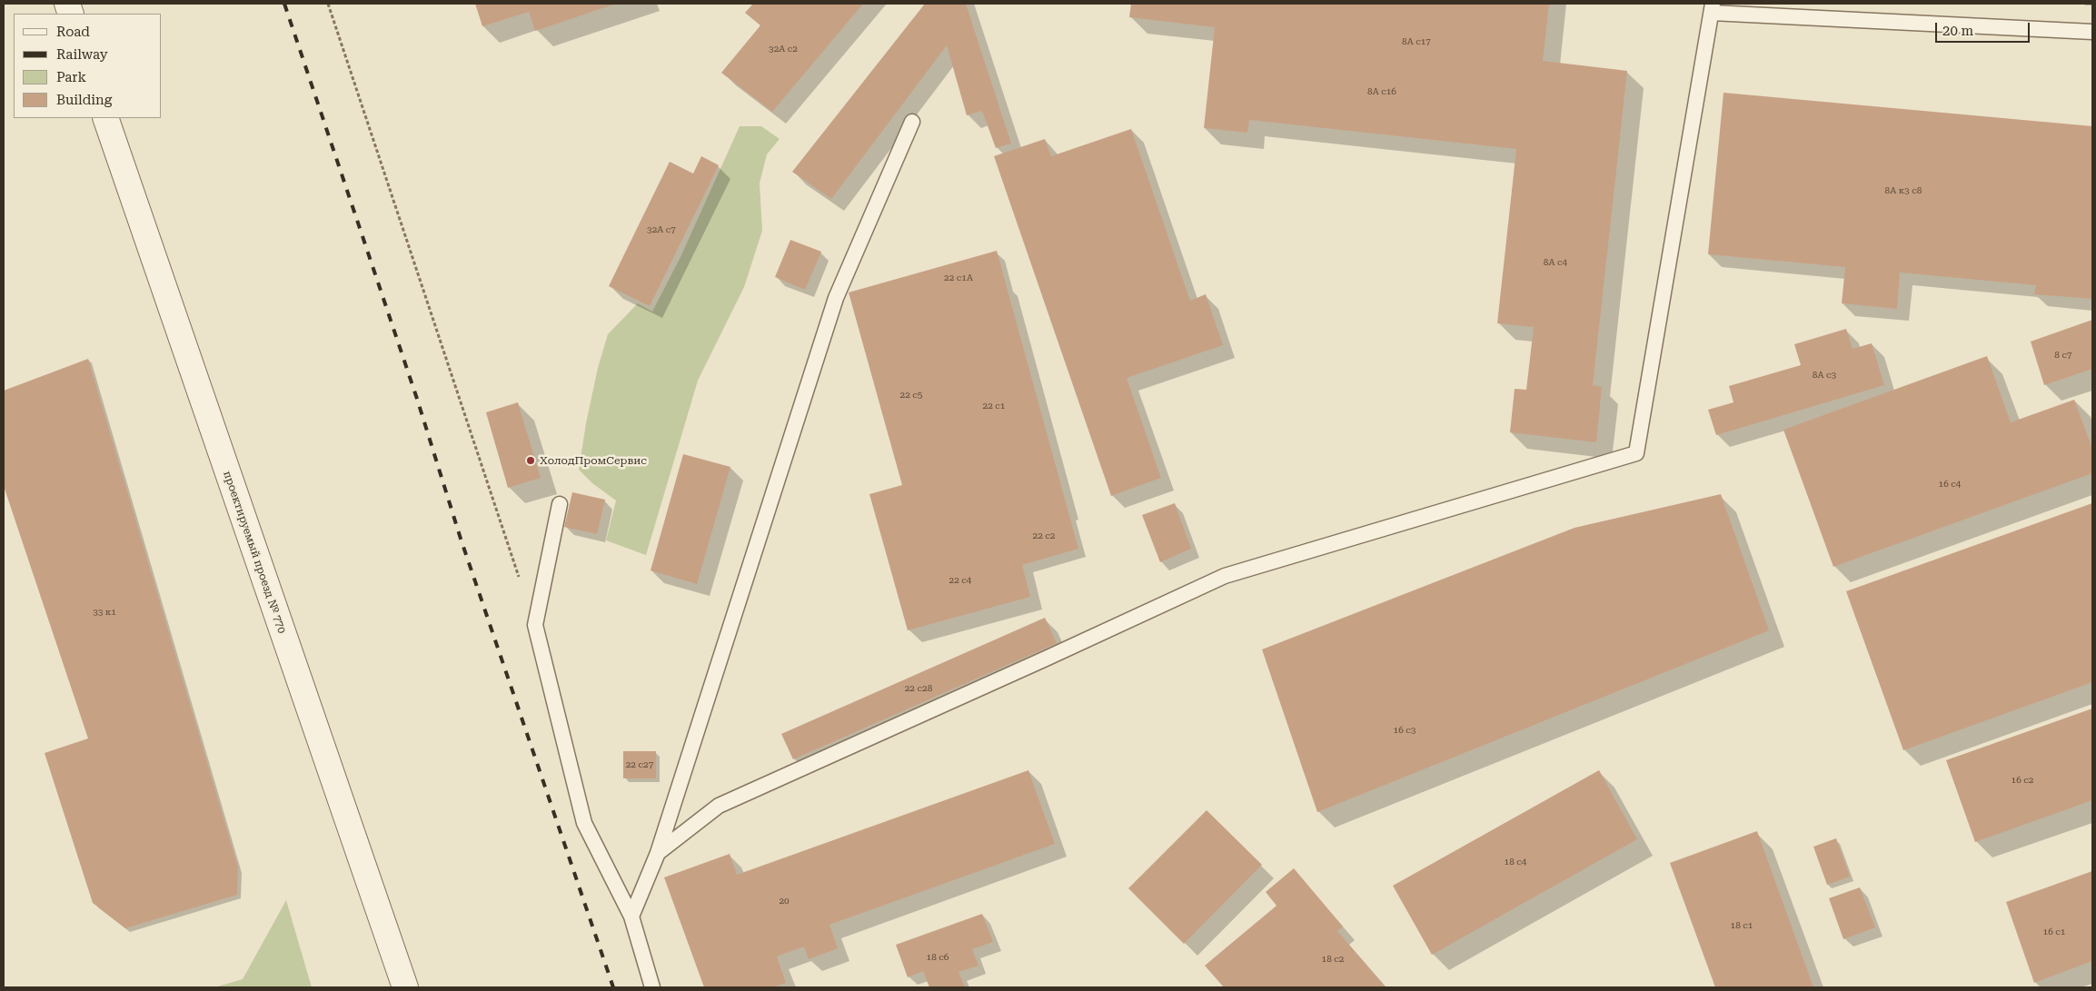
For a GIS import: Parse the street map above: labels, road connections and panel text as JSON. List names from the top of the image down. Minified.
{"streets":{"street":["проектируемый проезд № 770"]},"places":["ХолодПромСервис"],"house_numbers":["8А с17","32А с2","8А с16","8А к3 с8","32А с7","8А с4","22 с1А","8 с7","8А с3","22 с5","22 с1","16 с4","22 с2","22 с4","33 к1","22 с28","16 с3","22 с27","16 с2","18 с4","20","18 с1","16 с1","18 с6","18 с2"],"legend":["Road","Railway","Park","Building"],"scale_bar":"20 m"}
